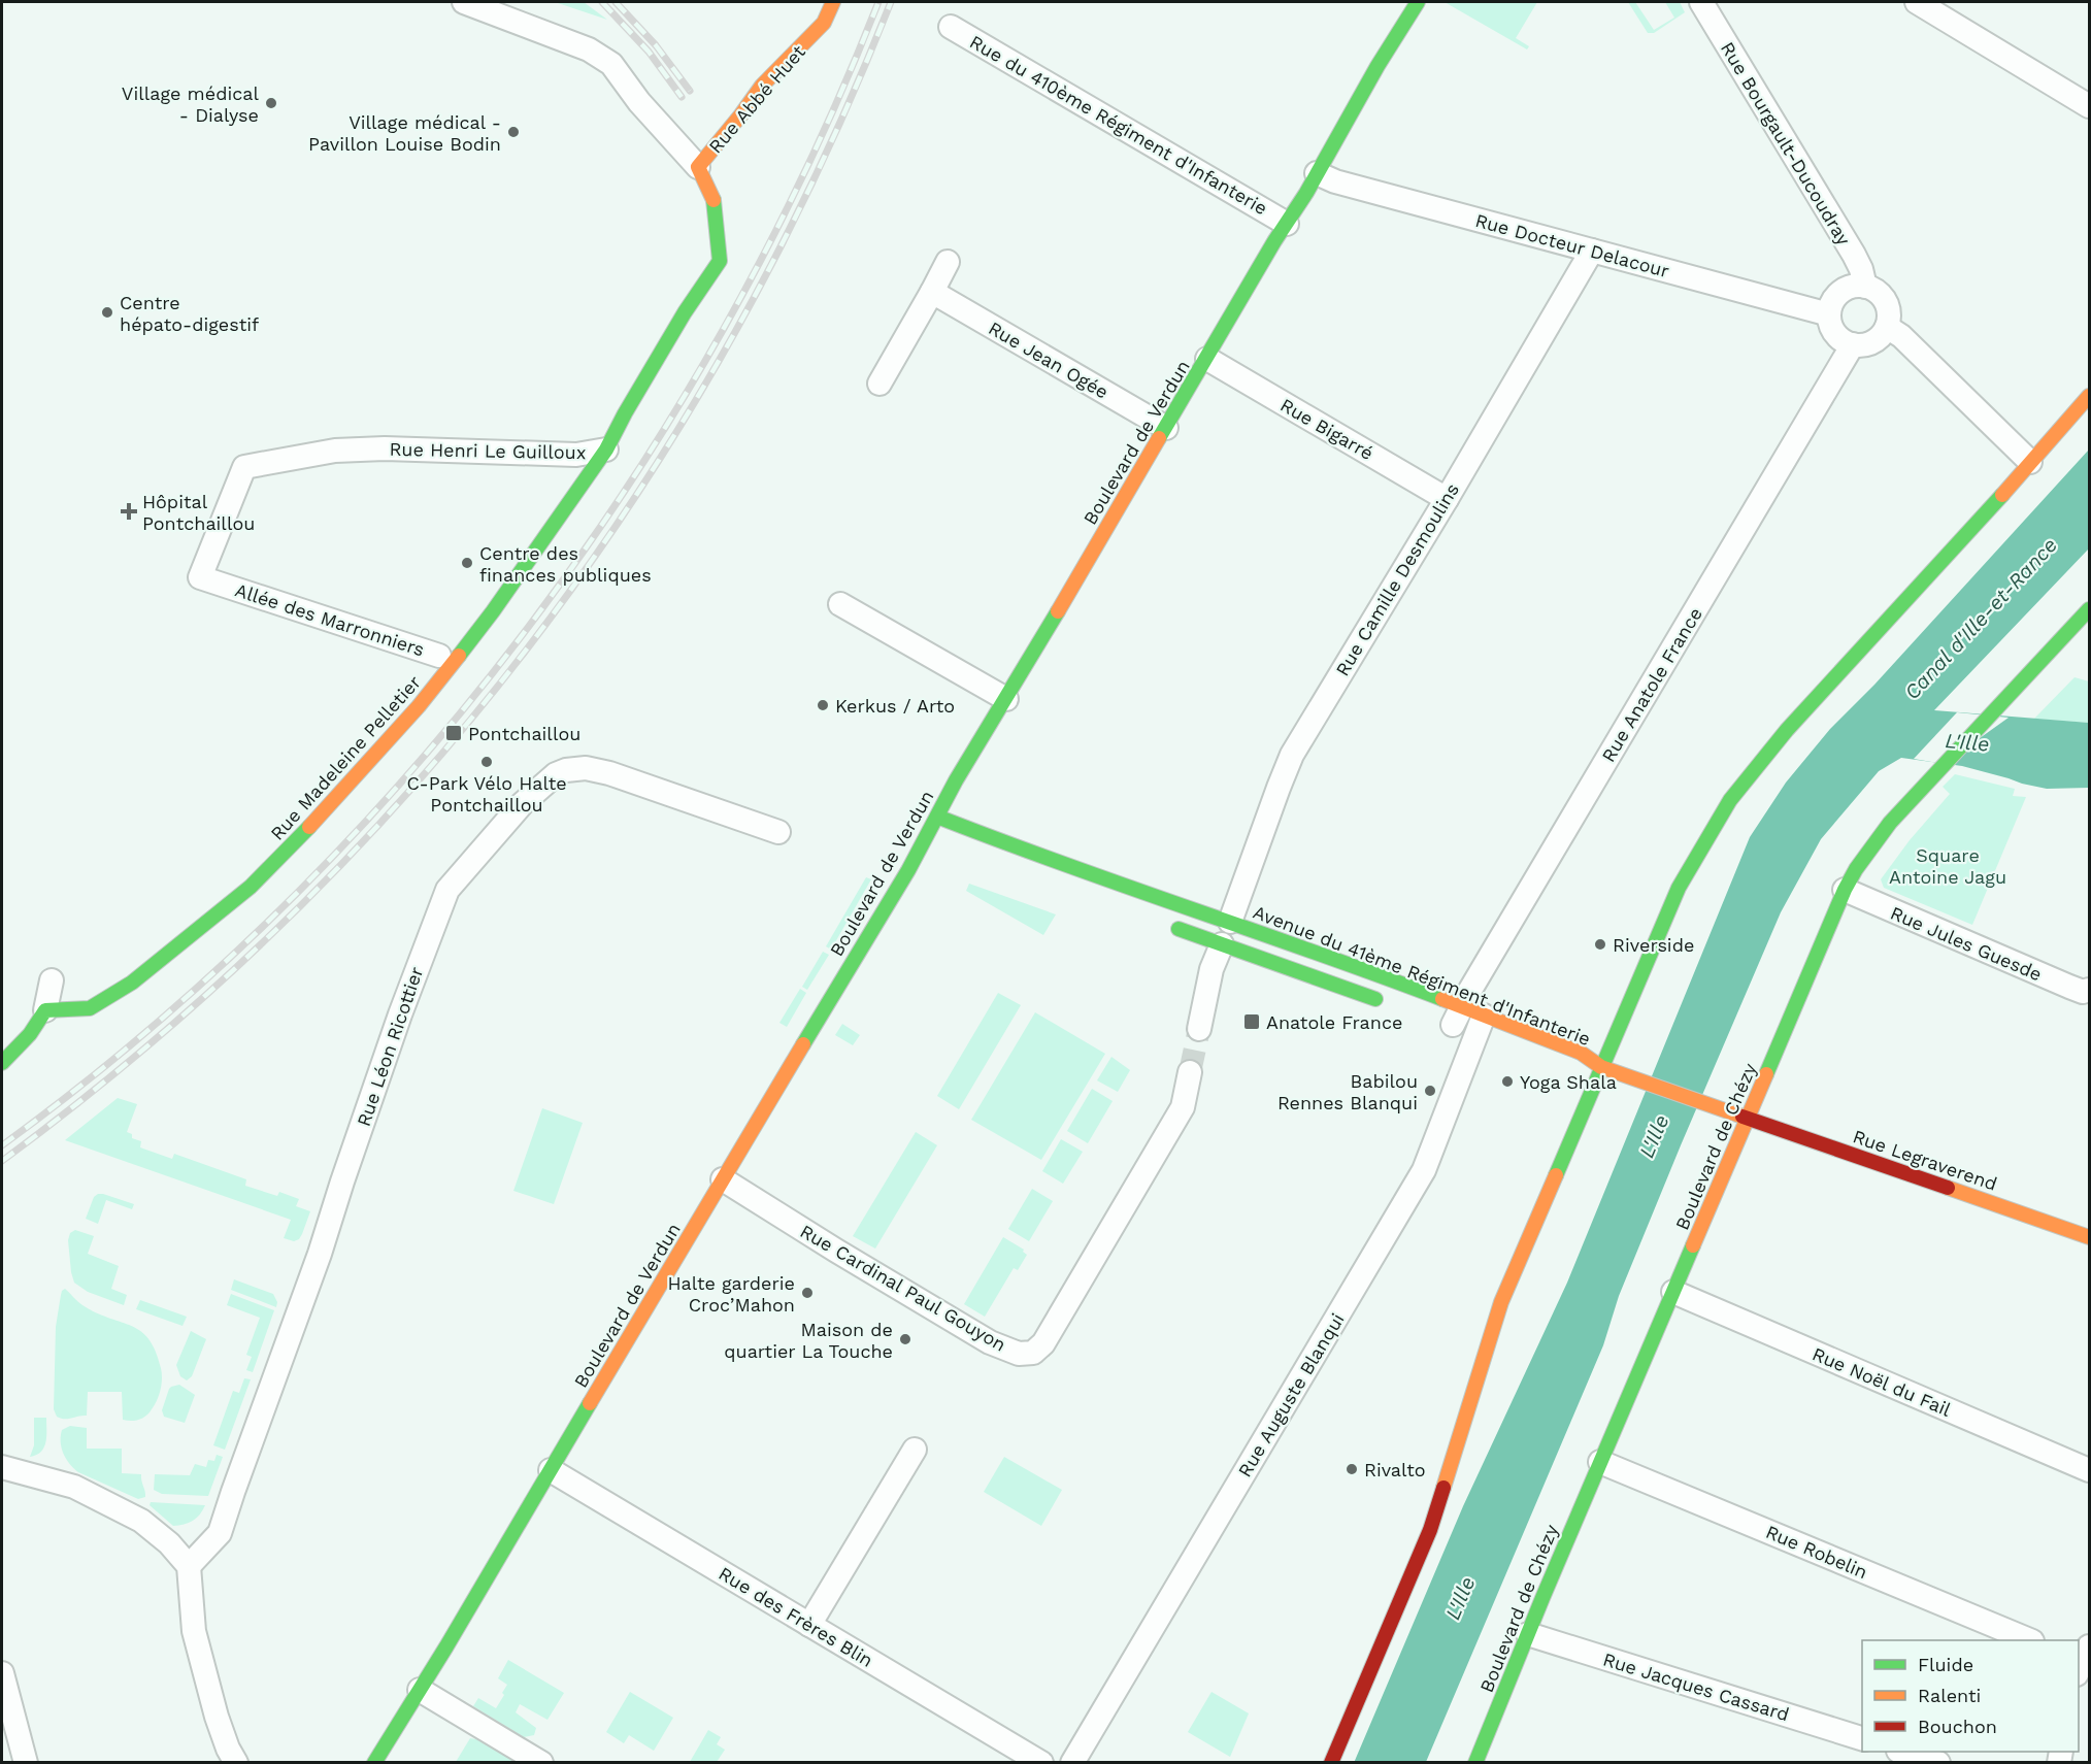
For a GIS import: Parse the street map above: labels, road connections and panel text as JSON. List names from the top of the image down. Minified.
{"streets":{"main road":["Rue Abbé Huet","Boulevard de Verdun","Rue Henri Le Guilloux","Rue Madeleine Pelletier","Avenue du 41ème Régiment d'Infanterie","Boulevard de Chézy","Rue Legraverend"],"street":["Rue du 410ème Régiment d'Infanterie","Rue Bourgault-Ducoudray","Rue Docteur Delacour","Rue Jean Ogée","Rue Bigarré","Rue Camille Desmoulins","Allée des Marronniers","Rue Anatole France","Rue Jules Guesde","Rue Léon Ricottier","Rue Cardinal Paul Gouyon","Rue Noël du Fail","Rue Auguste Blanqui","Rue Robelin","Rue des Frères Blin","Rue Jacques Cassard"]},"crossings":[["Rue Abbé Huet","Rue Henri Le Guilloux"],["Rue du 410ème Régiment d'Infanterie","Boulevard de Verdun"],["Rue Bourgault-Ducoudray","Rue Docteur Delacour"],["Rue Bourgault-Ducoudray","Rue Anatole France"],["Rue Docteur Delacour","Boulevard de Verdun"],["Rue Docteur Delacour","Rue Camille Desmoulins"],["Rue Docteur Delacour","Rue Anatole France"],["Rue Jean Ogée","Boulevard de Verdun"],["Rue Bigarré","Boulevard de Verdun"],["Rue Bigarré","Rue Camille Desmoulins"],["Boulevard de Verdun","Avenue du 41ème Régiment d'Infanterie"],["Boulevard de Verdun","Rue Cardinal Paul Gouyon"],["Boulevard de Verdun","Rue des Frères Blin"],["Rue Henri Le Guilloux","Allée des Marronniers"],["Rue Henri Le Guilloux","Rue Madeleine Pelletier"],["Rue Camille Desmoulins","Avenue du 41ème Régiment d'Infanterie"],["Rue Anatole France","Avenue du 41ème Régiment d'Infanterie"],["Rue Jules Guesde","Boulevard de Chézy"],["Avenue du 41ème Régiment d'Infanterie","Rue Legraverend"],["Avenue du 41ème Régiment d'Infanterie","Rue Auguste Blanqui"],["Boulevard de Chézy","Rue Legraverend"],["Boulevard de Chézy","Rue Noël du Fail"],["Boulevard de Chézy","Rue Robelin"],["Boulevard de Chézy","Rue Jacques Cassard"]],"water":["Canal d'Ille-et-Rance","L'Ille"],"parks":["Square Antoine Jagu"],"places":{"other":["Village médical - Dialyse","Village médical - Pavillon Louise Bodin","Centre hépato-digestif","Centre des finances publiques","Kerkus / Arto","C-Park Vélo Halte Pontchaillou","Riverside","Yoga Shala","Babilou Rennes Blanqui","Halte garderie Croc’Mahon","Maison de quartier La Touche","Rivalto"],"health":["Hôpital Pontchaillou"],"transit":["Pontchaillou","Anatole France"]},"legend":["Fluide","Ralenti","Bouchon"]}
